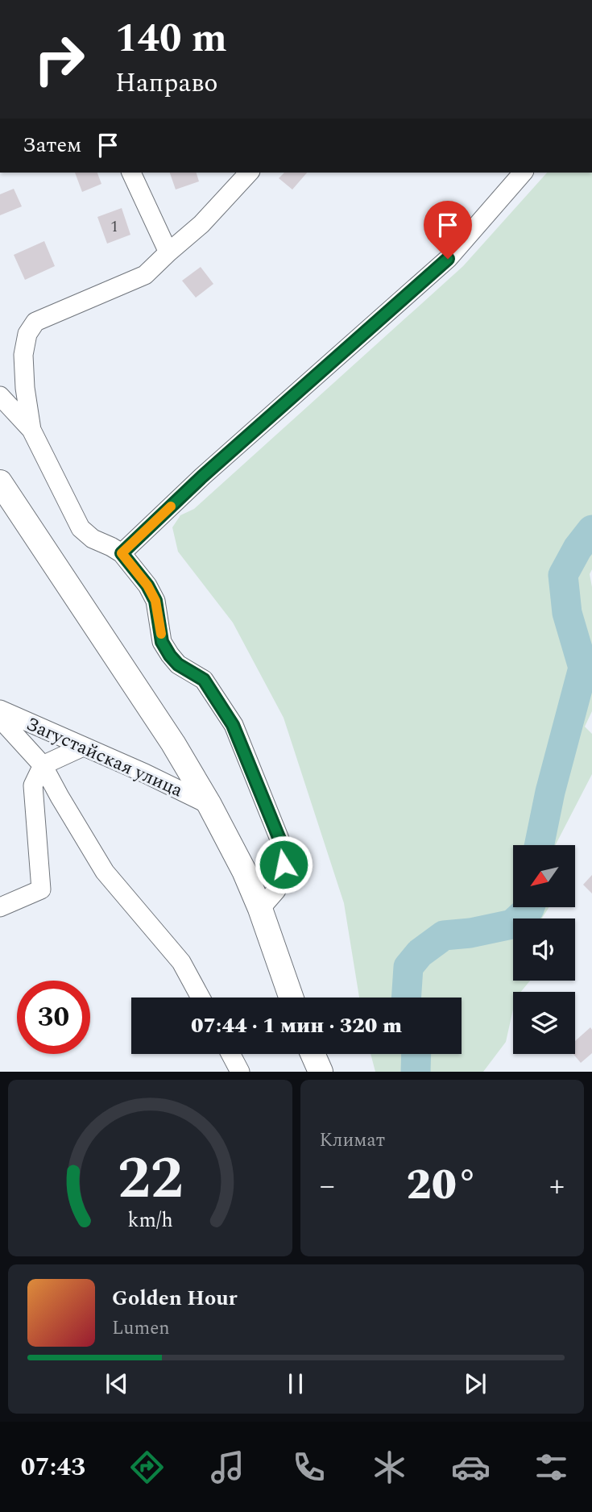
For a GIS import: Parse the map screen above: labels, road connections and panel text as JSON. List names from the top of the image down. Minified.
{"streets":{"street":["Загустайская улица"]},"house_numbers":["1"],"north":"bottom left","page":{"turn":["140 m","Направо"],"then":"Затем","limit":"30","trip":"07:44 · 1 мин · 320 m","tile":"Климат","heat":["−","20°","+"],"song":["Golden Hour","Lumen"],"tabs":"07:43","gauge":["22","km/h"]}}
